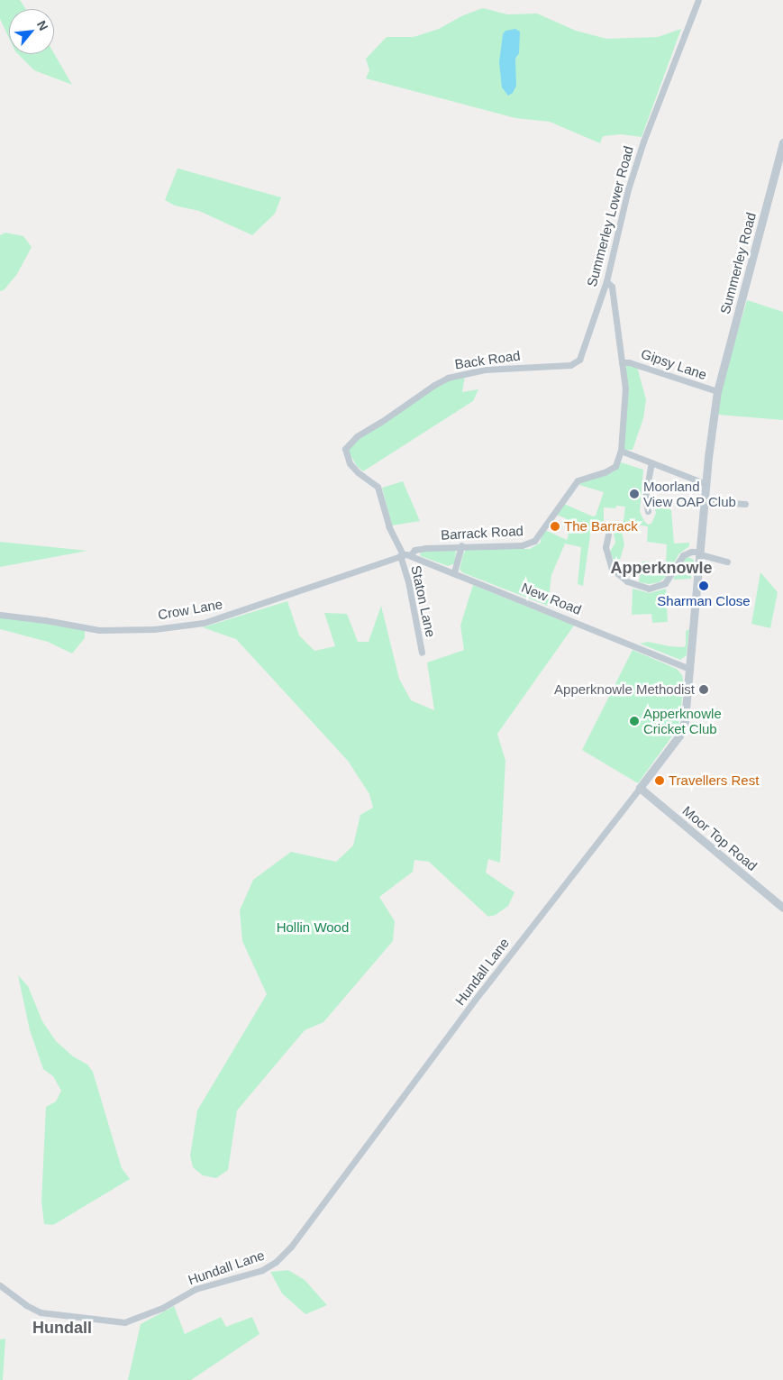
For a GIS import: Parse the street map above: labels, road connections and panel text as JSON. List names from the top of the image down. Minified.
{"streets":{"street":["Summerley Lower Road","Summerley Road","Back Road","Gipsy Lane","Barrack Road","New Road","Staton Lane","Crow Lane","Moor Top Road","Hundall Lane"]},"crossings":[["Summerley Lower Road","Back Road"],["Summerley Road","Gipsy Lane"],["Summerley Road","Hundall Lane"],["Back Road","Staton Lane"],["Gipsy Lane","Hundall Lane"],["Barrack Road","New Road"],["Barrack Road","Staton Lane"],["Barrack Road","Crow Lane"],["New Road","Staton Lane"],["New Road","Crow Lane"],["New Road","Hundall Lane"],["Staton Lane","Crow Lane"],["Moor Top Road","Hundall Lane"]],"districts":["Apperknowle","Hundall"],"parks":["Hollin Wood"],"places":["Moorland View OAP Club","The Barrack","Sharman Close","Apperknowle Methodist","Apperknowle Cricket Club","Travellers Rest"],"north":"top right"}
